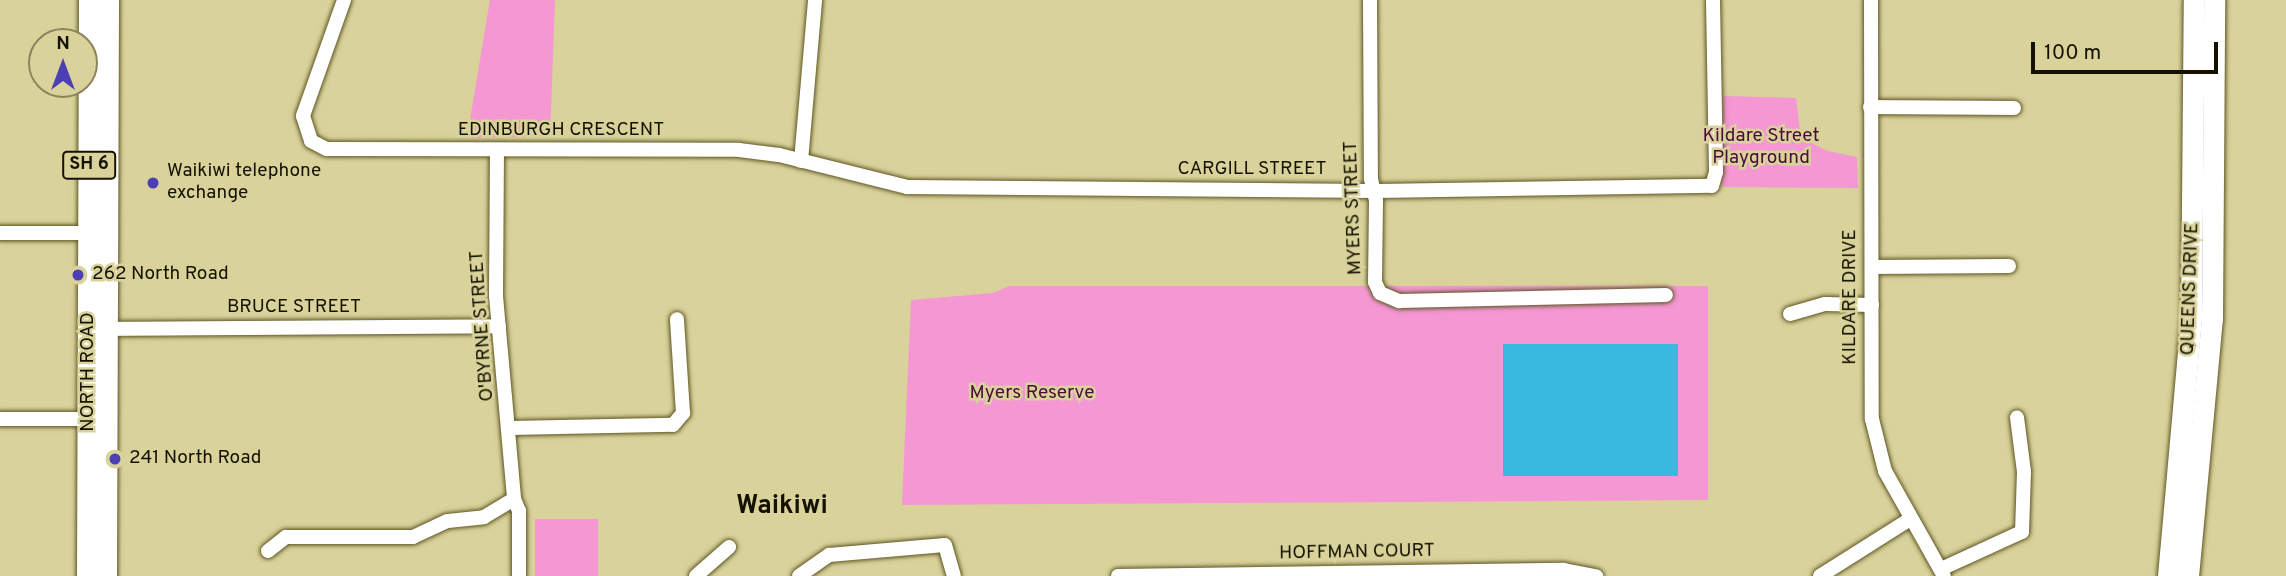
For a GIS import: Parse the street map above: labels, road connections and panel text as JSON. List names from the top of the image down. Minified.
{"streets":{"main road":["SH 6","QUEENS DRIVE","NORTH ROAD"],"street":["EDINBURGH CRESCENT","CARGILL STREET","MYERS STREET","KILDARE DRIVE","BRUCE STREET","O'BYRNE STREET","HOFFMAN COURT"]},"crossings":[["EDINBURGH CRESCENT","CARGILL STREET"],["EDINBURGH CRESCENT","O'BYRNE STREET"],["CARGILL STREET","MYERS STREET"],["BRUCE STREET","O'BYRNE STREET"],["BRUCE STREET","NORTH ROAD"]],"districts":["Waikiwi"],"parks":["Kildare Street Playground","Myers Reserve"],"places":["Waikiwi telephone exchange","262 North Road","241 North Road"],"scale_bar":"100 m","north":"top"}
